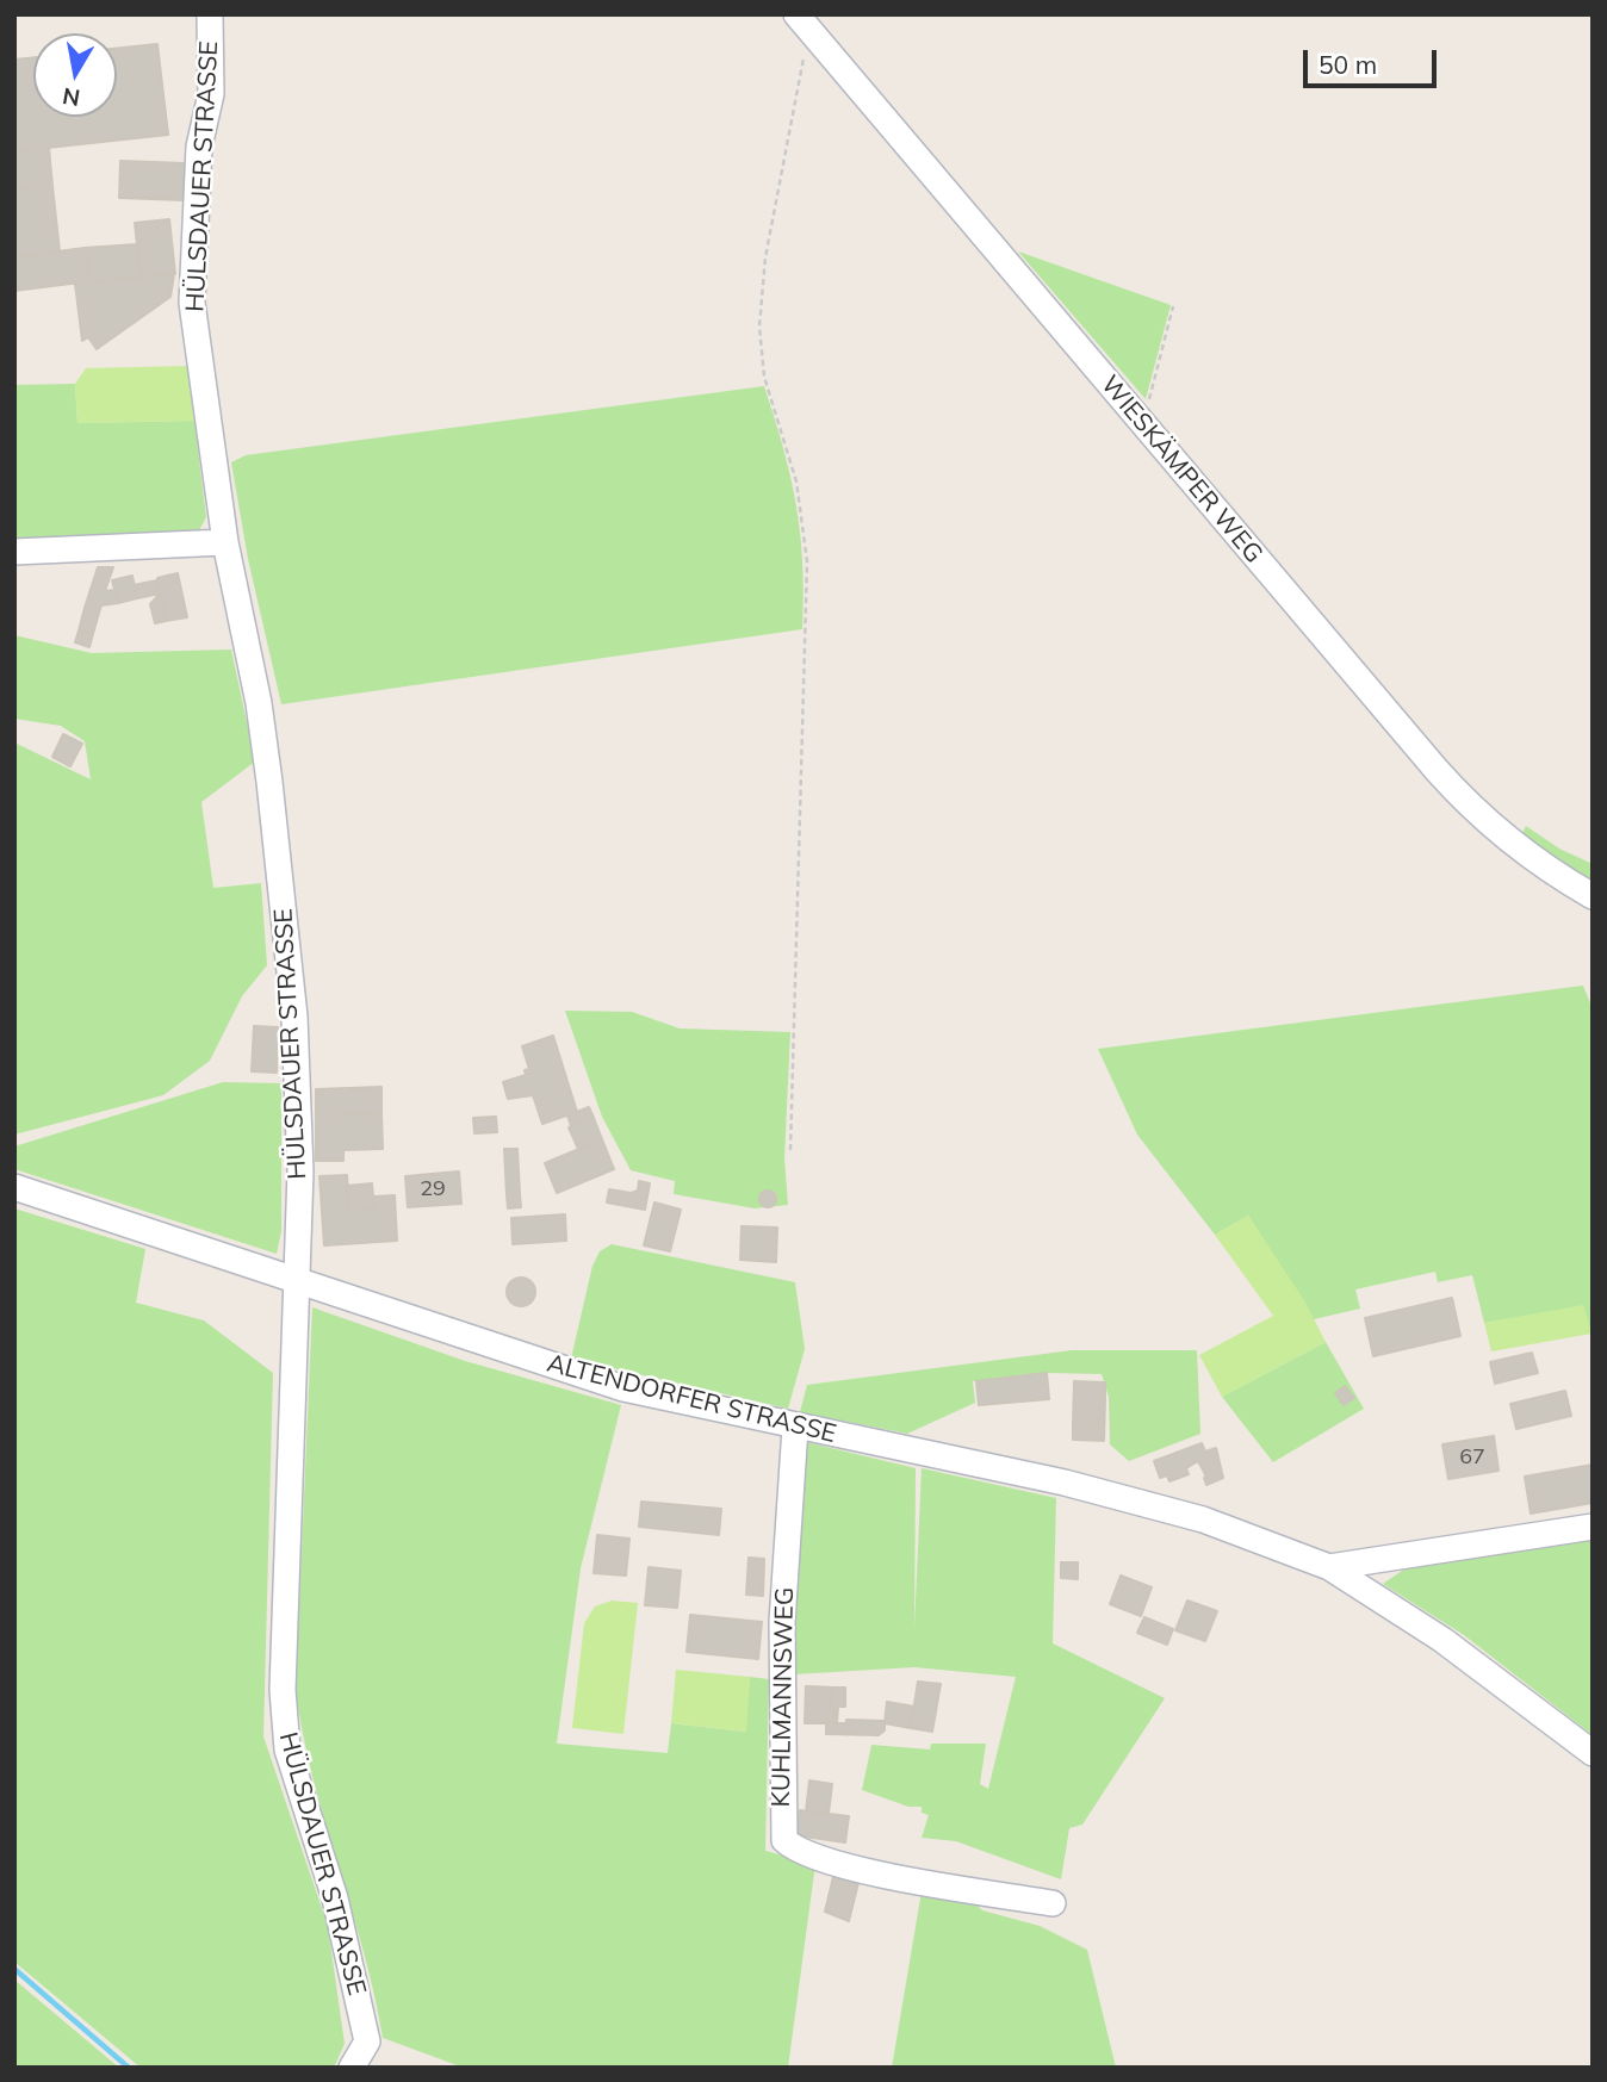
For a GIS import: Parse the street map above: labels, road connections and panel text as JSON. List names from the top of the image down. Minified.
{"streets":{"street":["HÜLSDAUER STRASSE","WIESKÄMPER WEG","ALTENDORFER STRASSE","KUHLMANNSWEG"]},"crossings":[["HÜLSDAUER STRASSE","ALTENDORFER STRASSE"],["ALTENDORFER STRASSE","KUHLMANNSWEG"]],"house_numbers":["29","67"],"scale_bar":"50 m","north":"bottom"}
